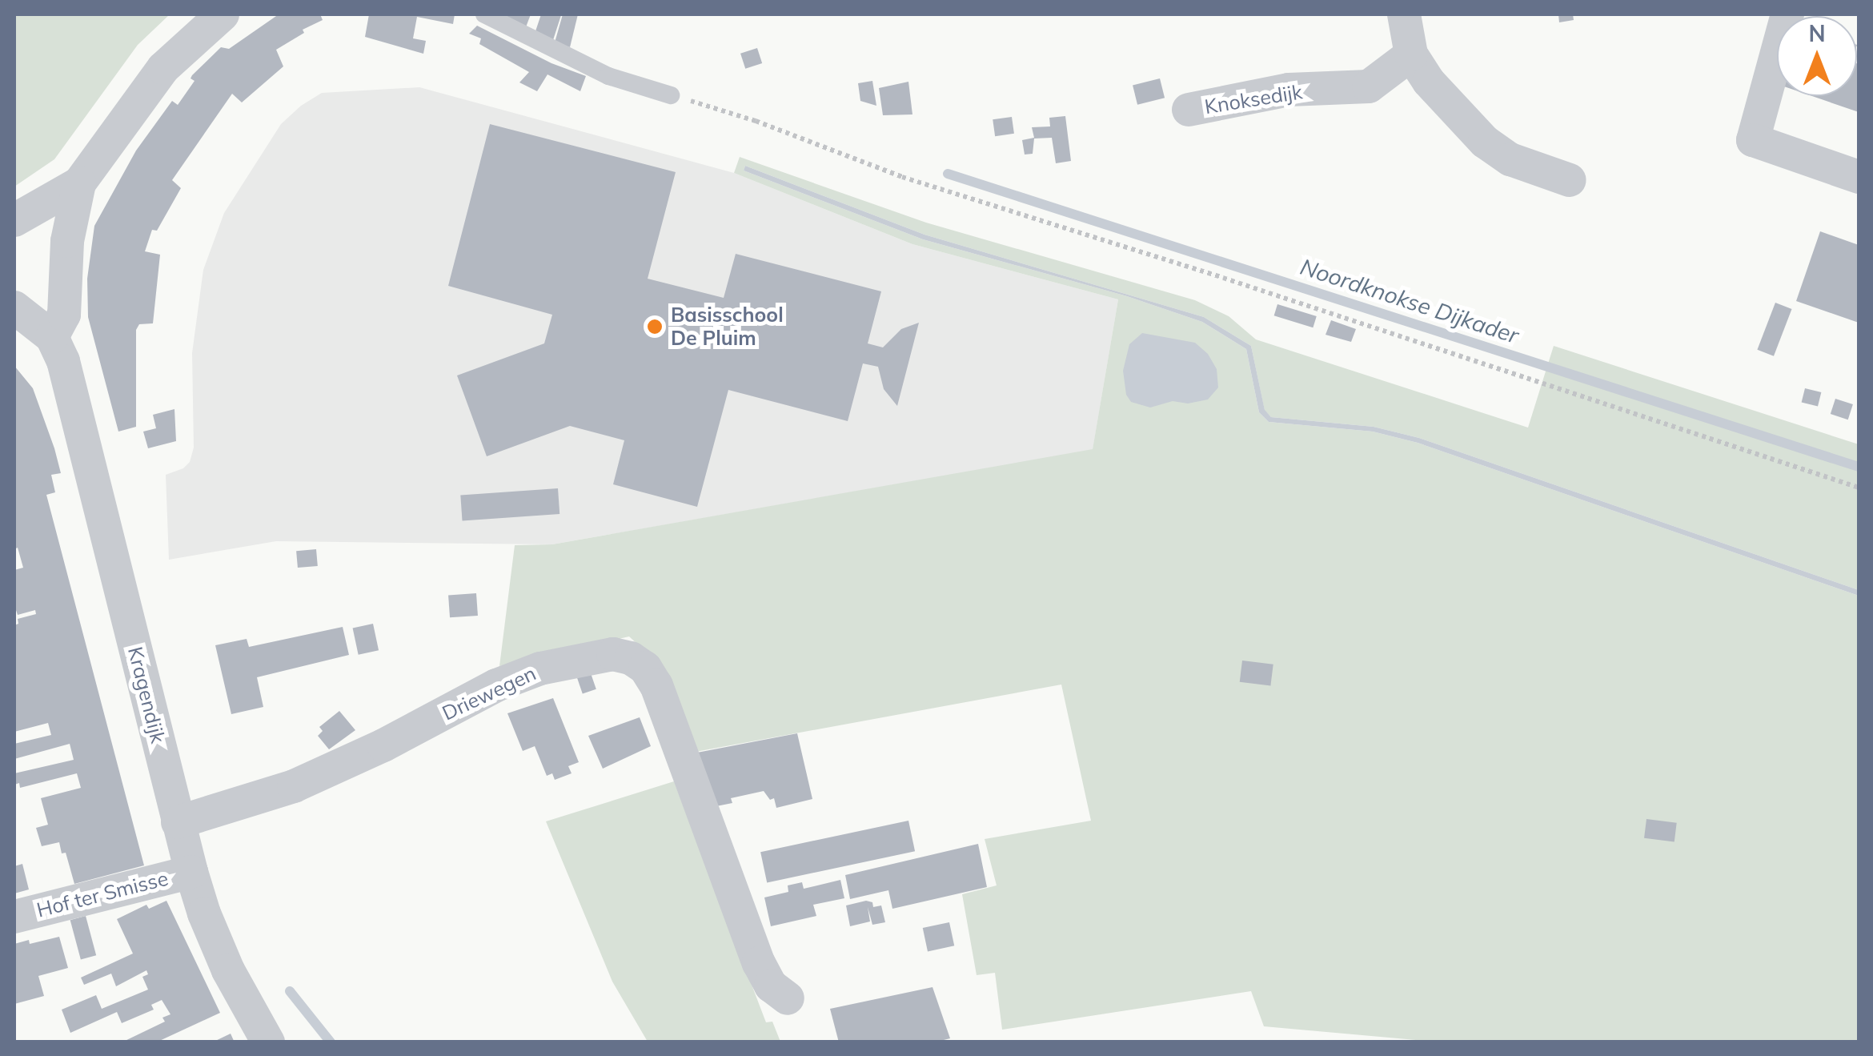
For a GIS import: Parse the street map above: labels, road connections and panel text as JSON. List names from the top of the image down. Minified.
{"streets":{"street":["Knoksedijk","Driewegen","Kragendijk","Hof ter Smisse"]},"crossings":[["Driewegen","Kragendijk"],["Kragendijk","Hof ter Smisse"]],"water":["Noordknokse Dijkader"],"places":["Basisschool De Pluim"],"north":"top"}
